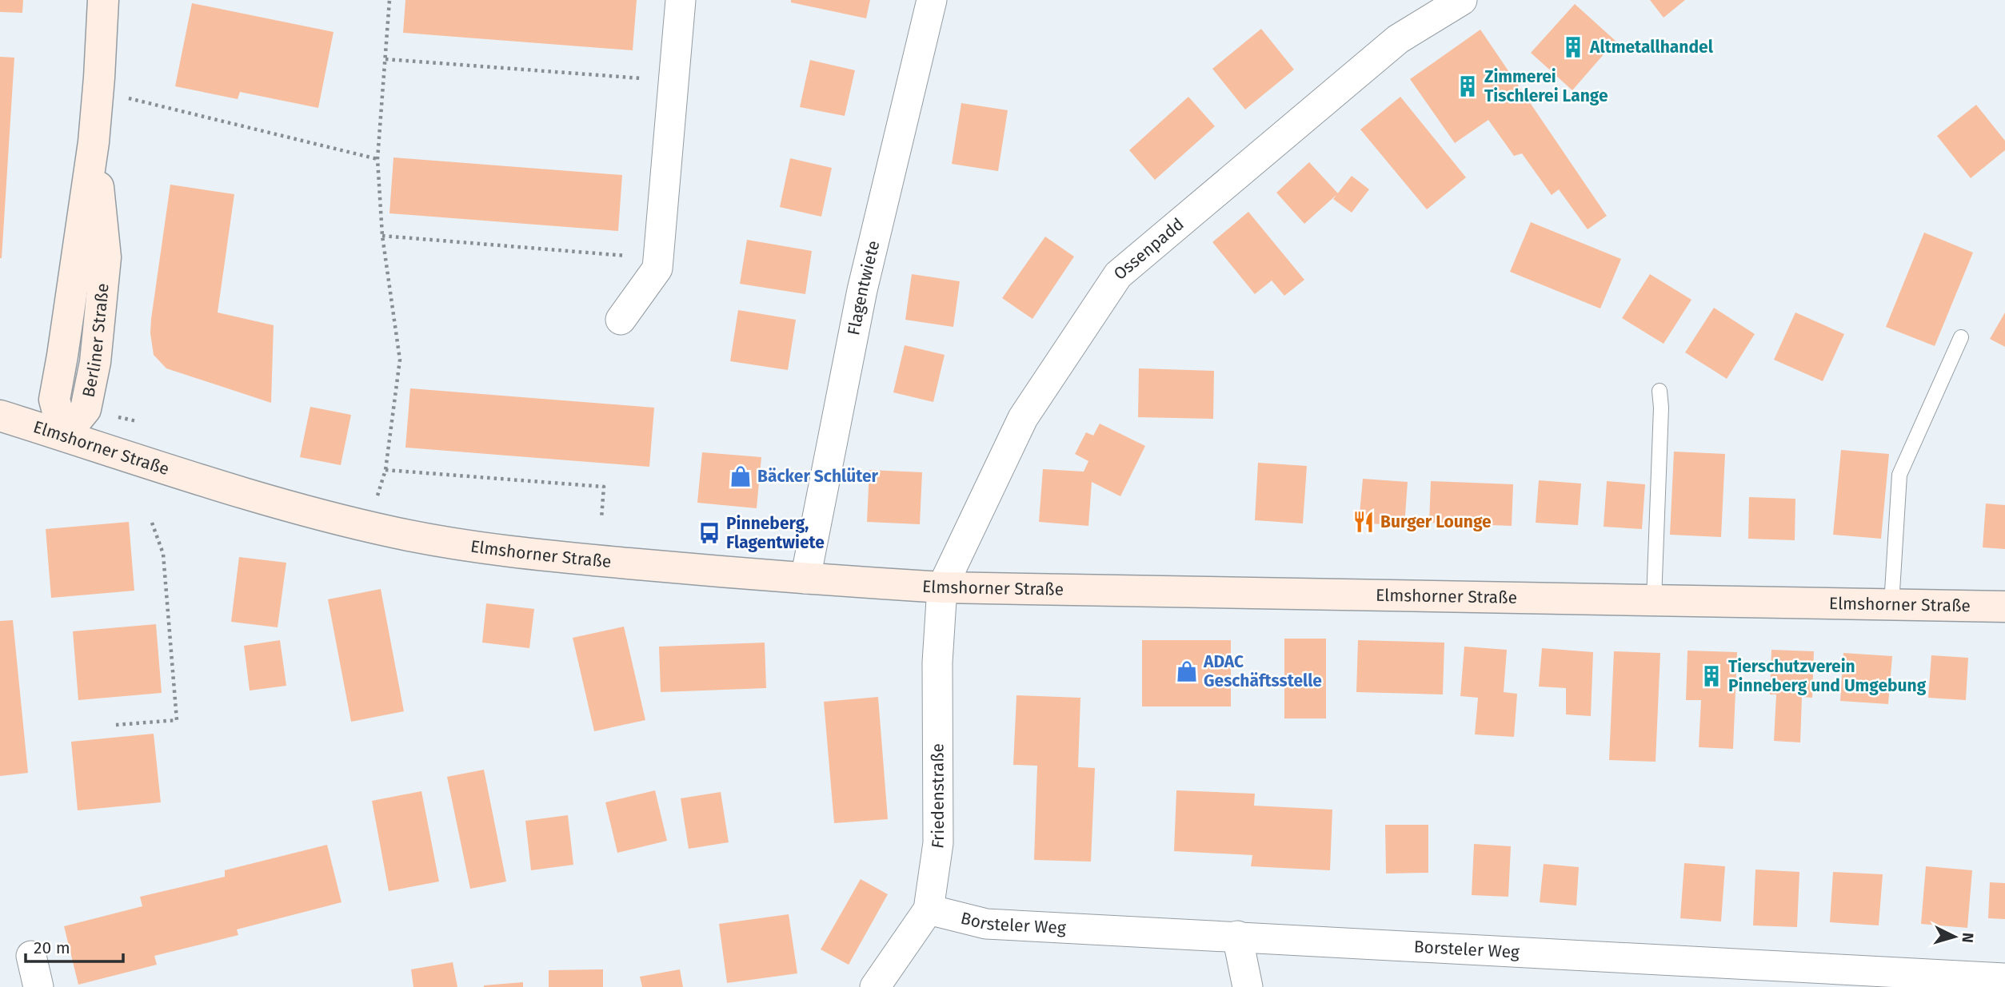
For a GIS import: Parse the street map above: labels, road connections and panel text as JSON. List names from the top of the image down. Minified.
{"streets":{"main road":["Berliner Straße","Elmshorner Straße"],"street":["Ossenpadd","Flagentwiete","Friedenstraße","Borsteler Weg"]},"crossings":[["Ossenpadd","Elmshorner Straße"],["Ossenpadd","Friedenstraße"],["Flagentwiete","Elmshorner Straße"],["Berliner Straße","Elmshorner Straße"],["Elmshorner Straße","Friedenstraße"],["Friedenstraße","Borsteler Weg"]],"places":{"building":["Altmetallhandel","Zimmerei Tischlerei Lange","Tierschutzverein Pinneberg und Umgebung"],"shop":["Bäcker Schlüter","ADAC Geschäftsstelle"],"restaurant":["Burger Lounge"],"bus stop":["Pinneberg, Flagentwiete"]},"scale_bar":"20 m","north":"right"}
